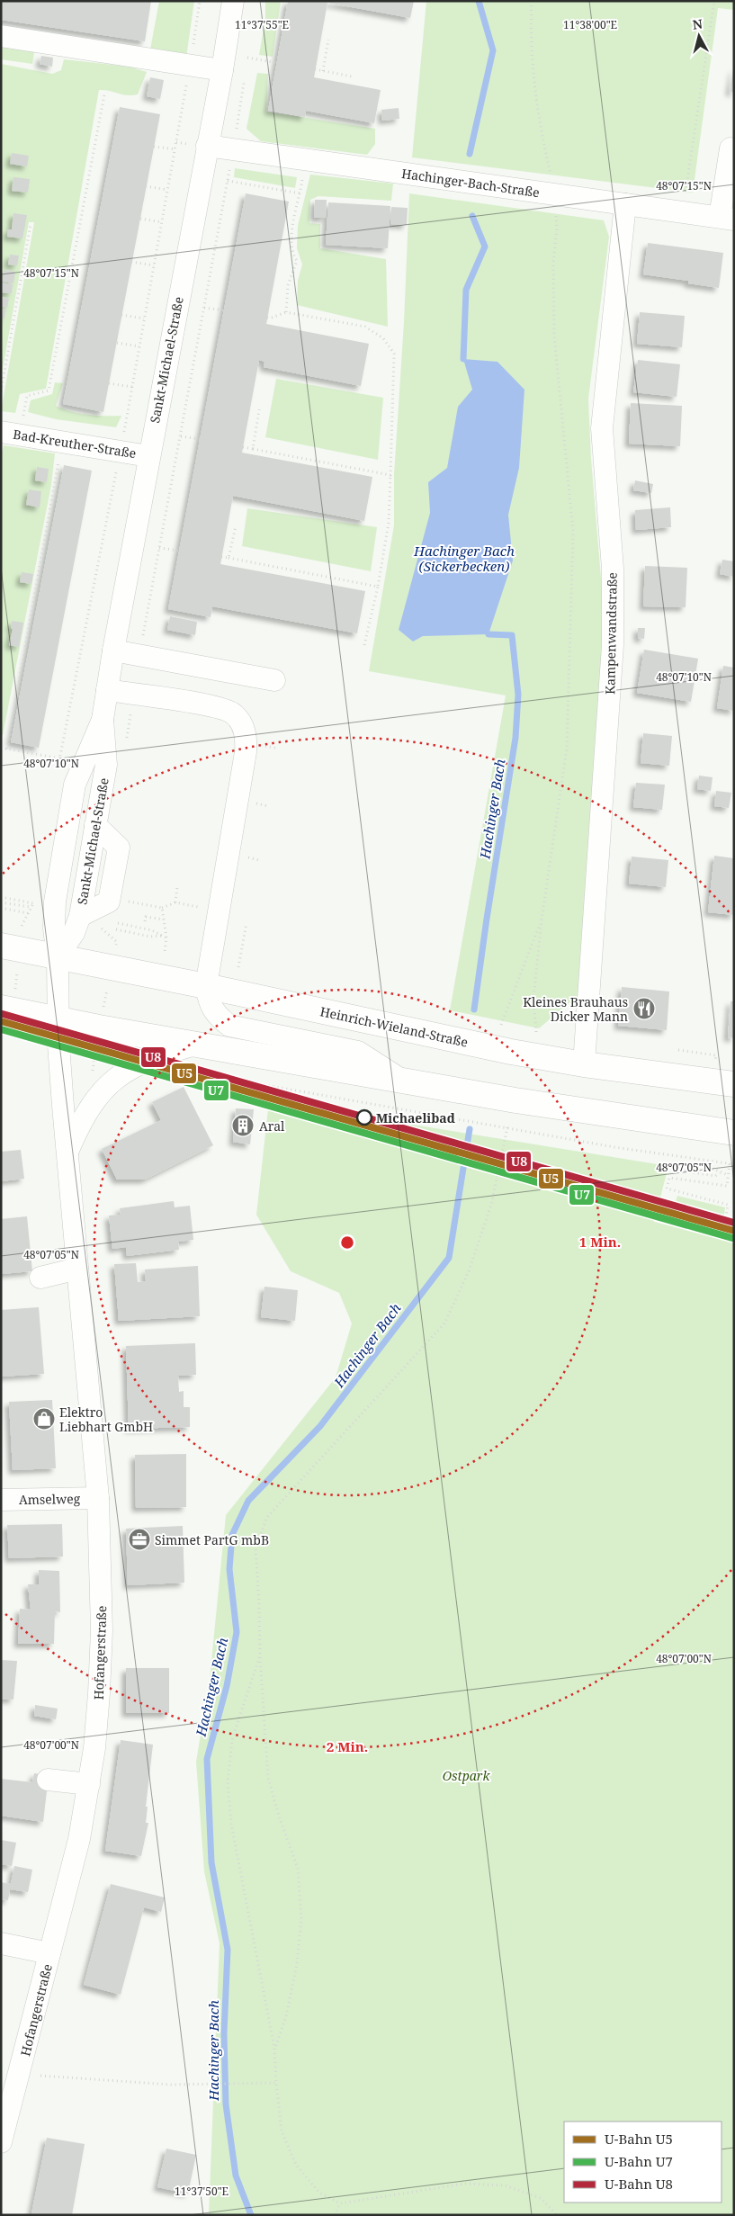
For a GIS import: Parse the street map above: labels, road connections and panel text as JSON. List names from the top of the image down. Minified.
{"streets":{"main road":["Heinrich-Wieland-Straße"],"street":["Hachinger-Bach-Straße","Sankt-Michael-Straße","Bad-Kreuther-Straße","Kampenwandstraße","Amselweg","Hofangerstraße"]},"crossings":[["Hachinger-Bach-Straße","Sankt-Michael-Straße"],["Hachinger-Bach-Straße","Kampenwandstraße"],["Sankt-Michael-Straße","Bad-Kreuther-Straße"],["Sankt-Michael-Straße","Heinrich-Wieland-Straße"],["Sankt-Michael-Straße","Hofangerstraße"],["Kampenwandstraße","Heinrich-Wieland-Straße"],["Amselweg","Hofangerstraße"]],"water":["Hachinger Bach (Sickerbecken)","Hachinger Bach"],"parks":["Ostpark"],"places":{"restaurant":["Kleines Brauhaus Dicker Mann"],"other":["Michaelibad"],"building":["Aral"],"shop":["Elektro Liebhart GmbH"],"office":["Simmet PartG mbB"]},"lines":["metro line U8","metro line U5","metro line U7"],"legend":["U-Bahn U5","U-Bahn U7","U-Bahn U8"],"north":"top","coordinates":["11°37'55\"E","11°38'00\"E","48°07'15\"N","48°07'10\"N","48°07'05\"N","48°07'00\"N","11°37'50\"E"],"rings":["1 Min.","2 Min."]}
